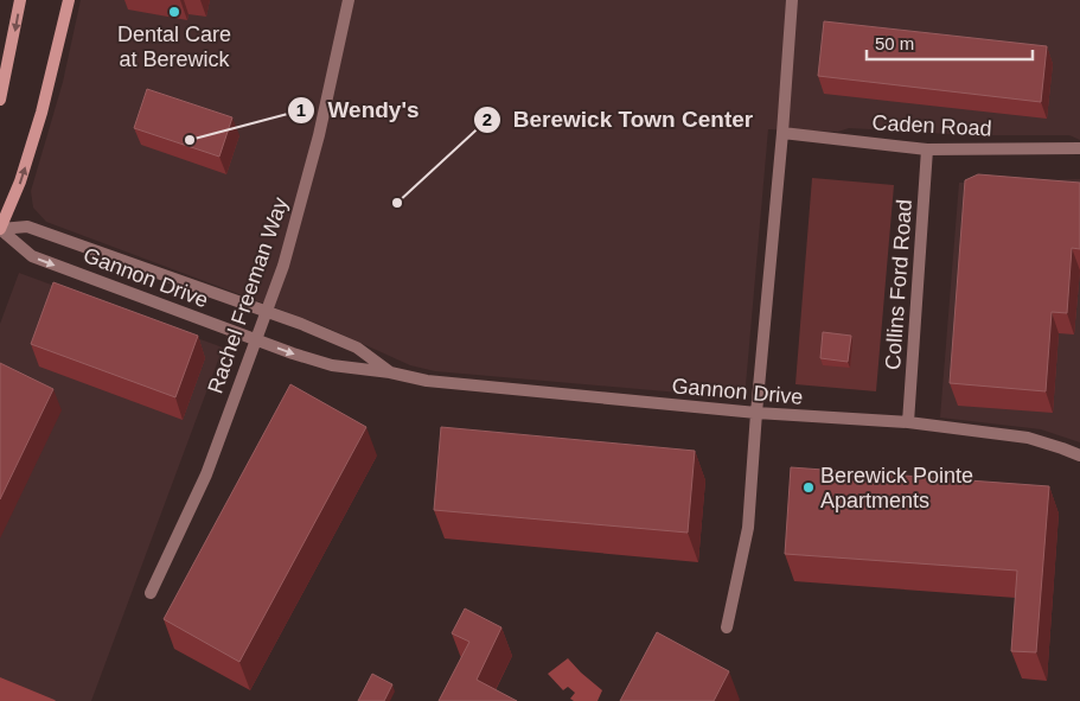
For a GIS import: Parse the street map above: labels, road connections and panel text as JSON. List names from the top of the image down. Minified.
{"streets":{"street":["Caden Road","Gannon Drive","Collins Ford Road","Rachel Freeman Way"]},"crossings":[["Caden Road","Collins Ford Road"],["Gannon Drive","Collins Ford Road"],["Gannon Drive","Rachel Freeman Way"]],"places":["Dental Care at Berewick","Wendy's","Berewick Town Center","Berewick Pointe Apartments"],"scale_bar":"50 m"}
